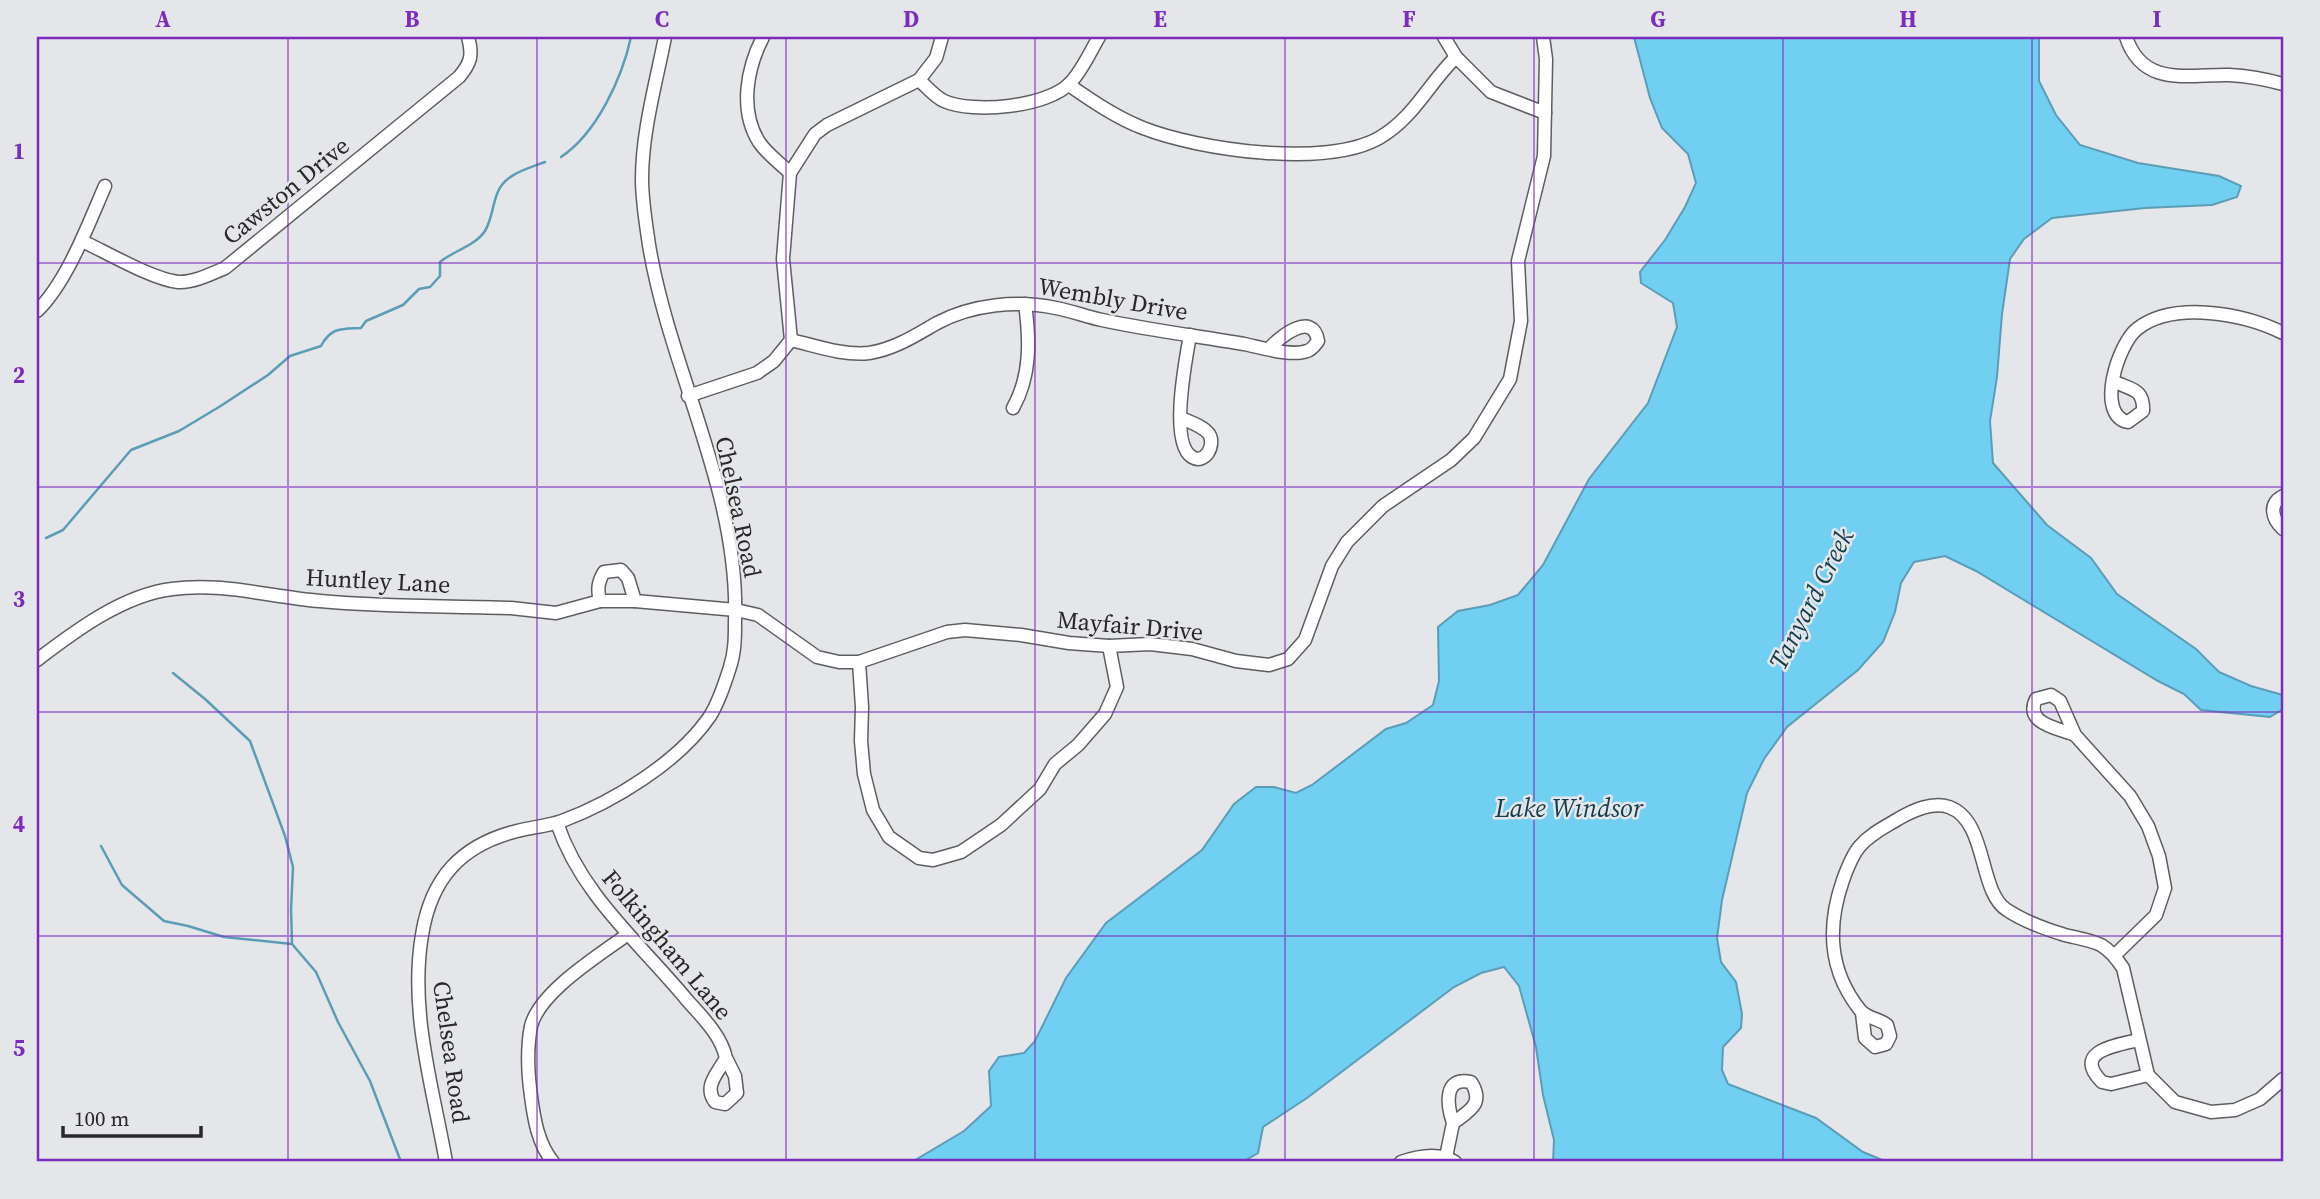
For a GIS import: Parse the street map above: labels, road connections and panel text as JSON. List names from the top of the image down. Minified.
{"streets":{"street":["Cawston Drive","Wembly Drive","Chelsea Road","Huntley Lane","Mayfair Drive","Folkingham Lane"]},"crossings":[["Chelsea Road","Huntley Lane"],["Chelsea Road","Mayfair Drive"],["Chelsea Road","Folkingham Lane"],["Huntley Lane","Mayfair Drive"]],"water":["Tanyard Creek","Lake Windsor"],"scale_bar":"100 m","grid":{"columns":["A","B","C","D","E","F","G","H","I"],"rows":["1","2","3","4","5"]}}
